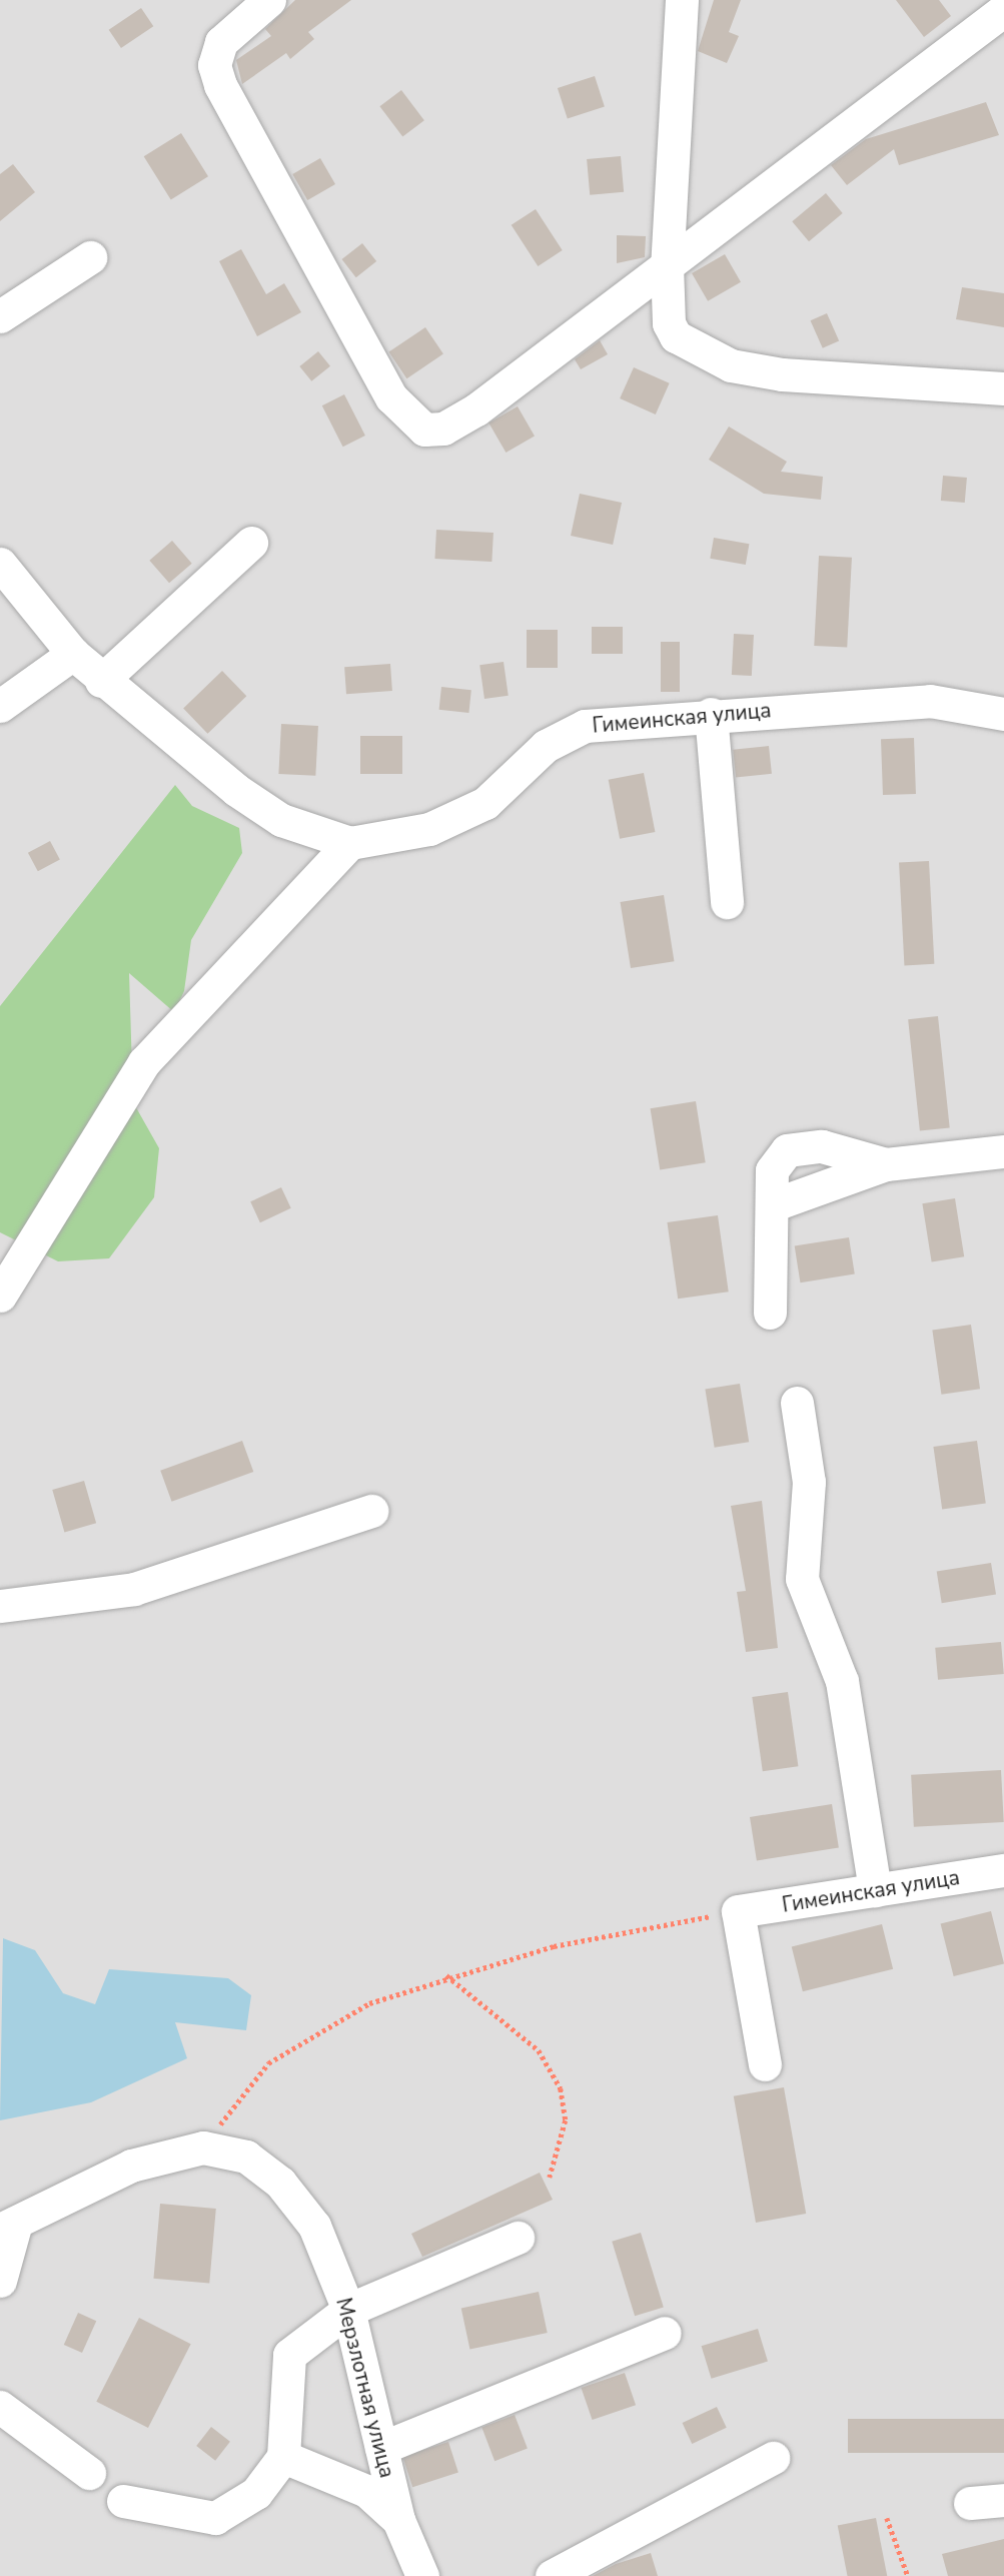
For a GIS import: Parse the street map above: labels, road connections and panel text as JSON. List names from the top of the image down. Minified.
{"streets":{"street":["Гимеинская улица","Мерзлотная улица"]}}
